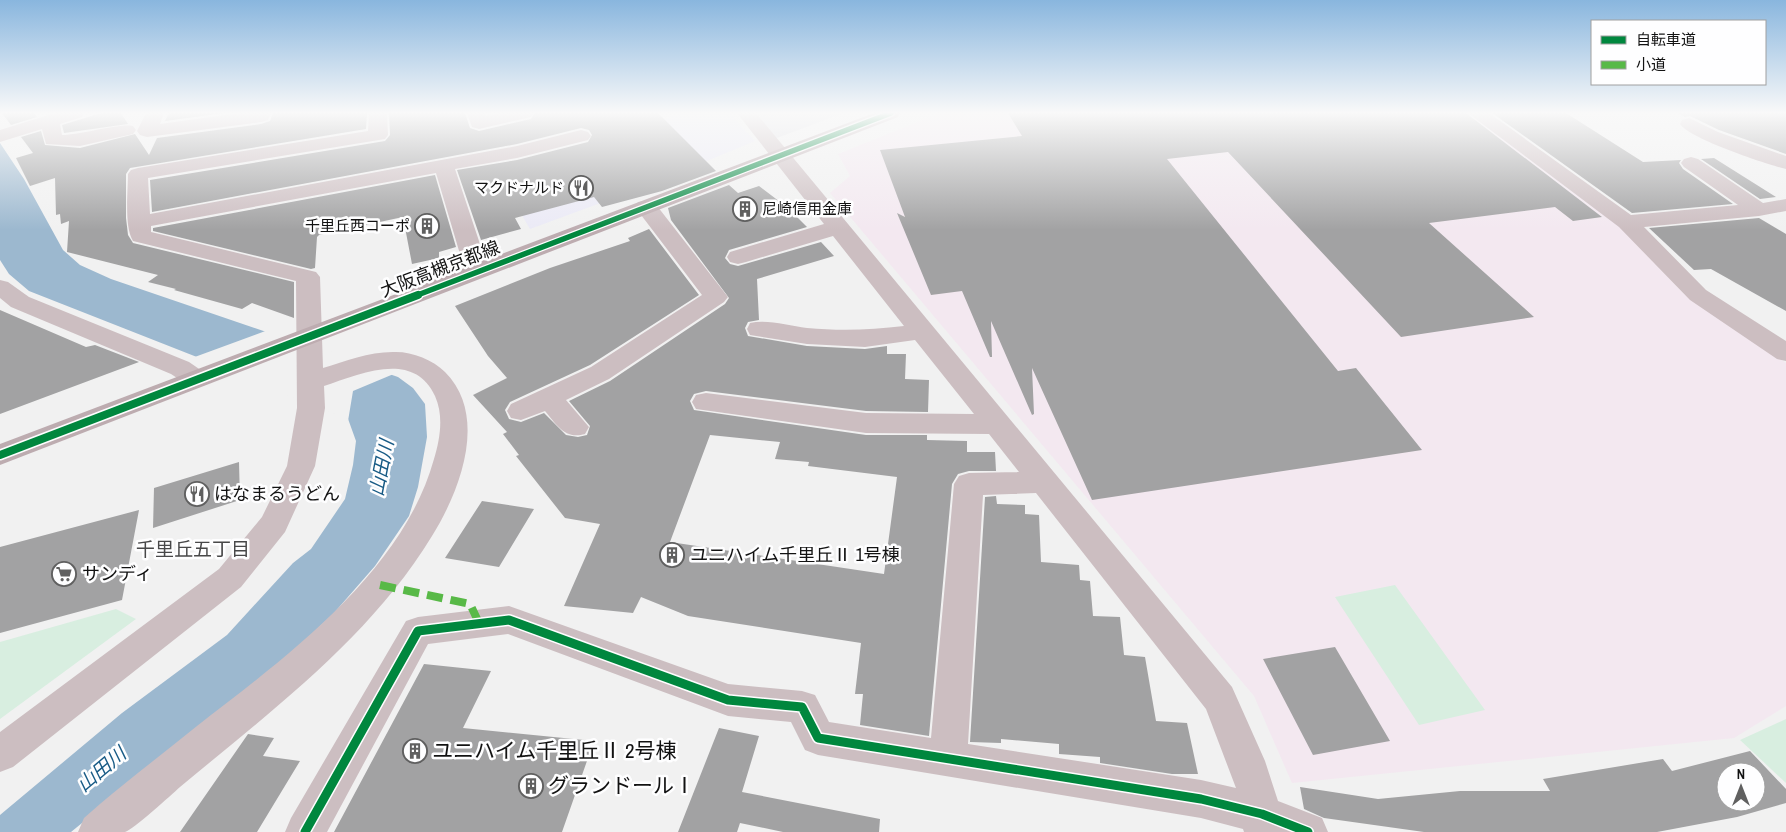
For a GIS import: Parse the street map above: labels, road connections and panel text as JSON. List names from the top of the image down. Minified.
{"streets":{"main road":["大阪高槻京都線"]},"districts":["千里丘五丁目"],"water":["山田川"],"places":{"restaurant":["マクドナルド","はなまるうどん"],"building":["尼崎信用金庫","千里丘西コーポ","ユニハイム千里丘Ⅱ 1号棟","ユニハイム千里丘Ⅱ 2号棟","グランドールⅠ"],"supermarket":["サンディ"]},"legend":["自転車道","小道"],"north":"top"}
